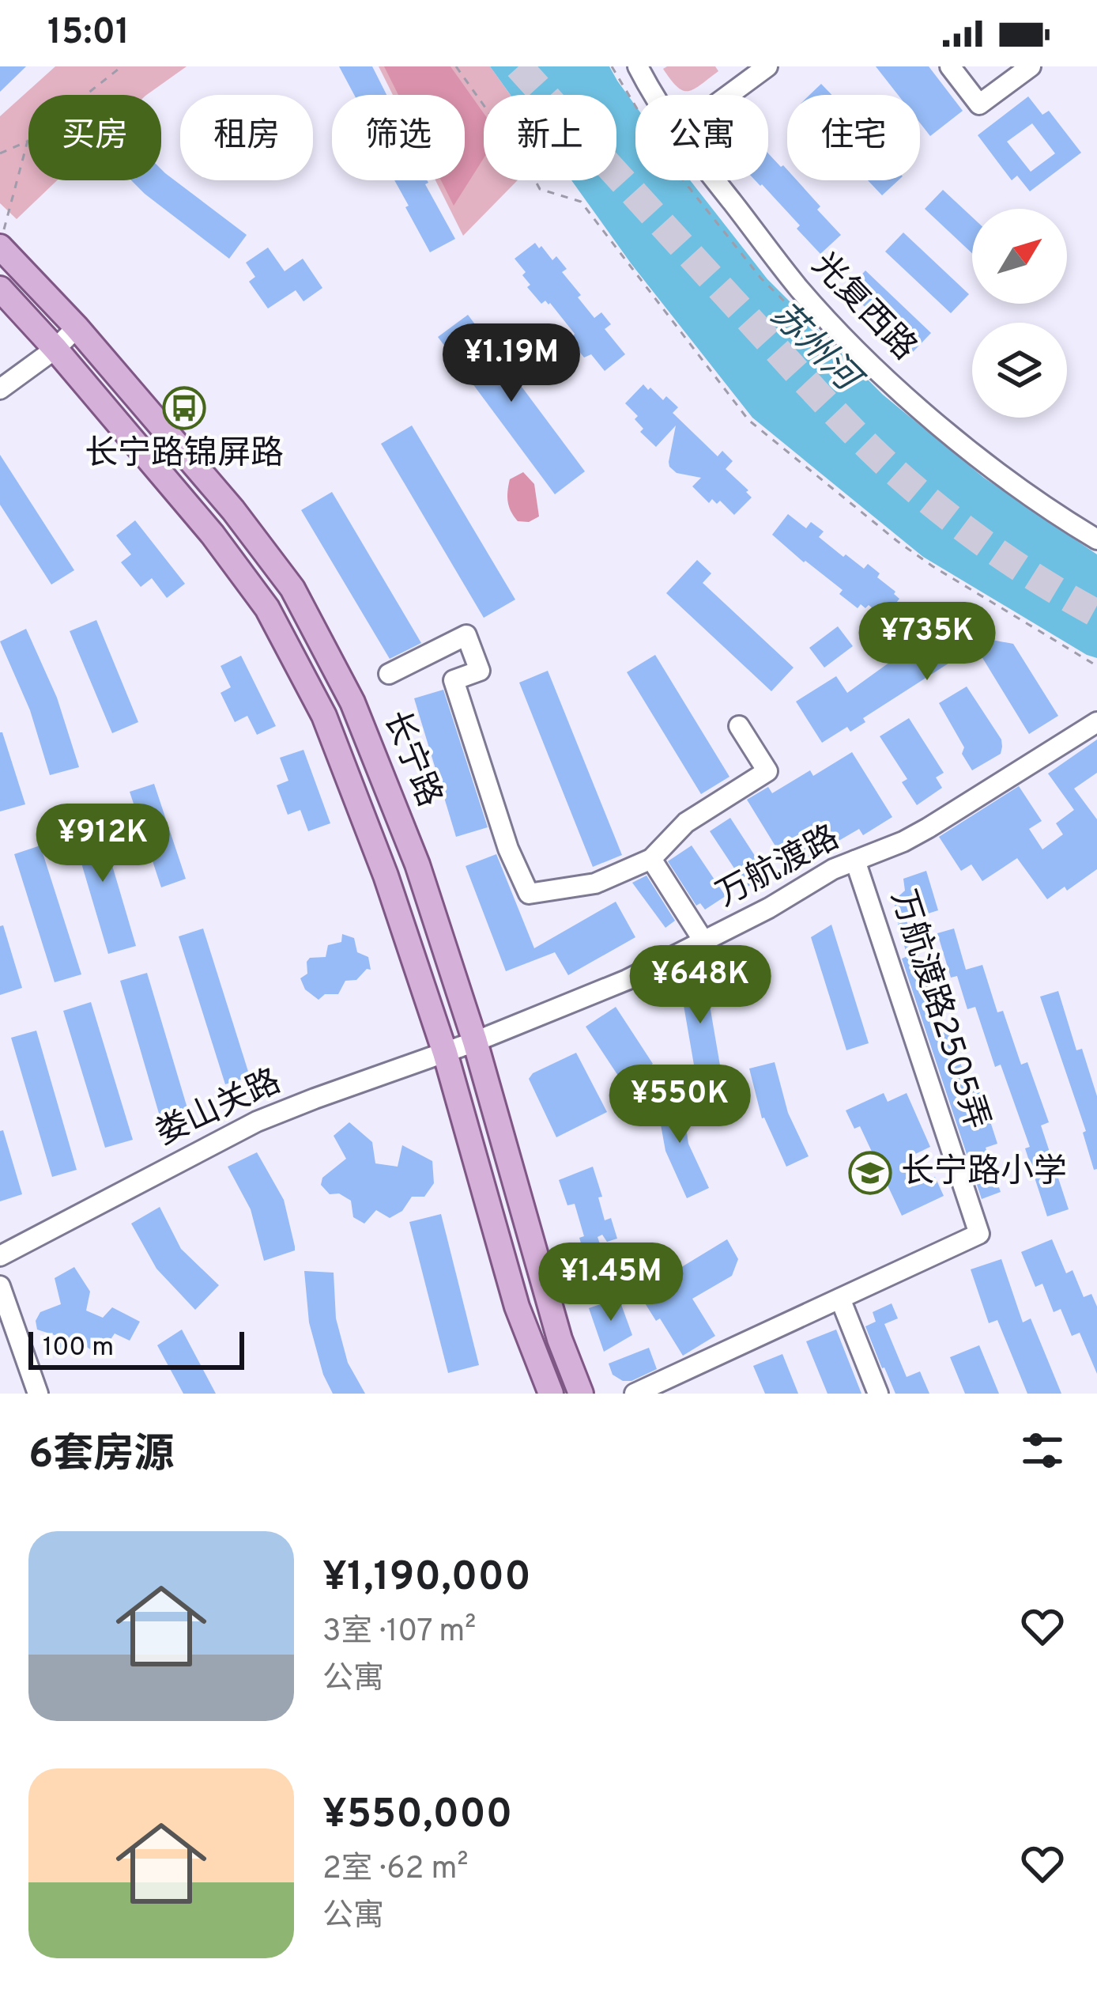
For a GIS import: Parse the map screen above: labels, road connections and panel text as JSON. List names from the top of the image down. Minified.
{"streets":{"main road":["长宁路"],"street":["光复西路","万航渡路","万航渡路2505弄","娄山关路"]},"crossings":[["长宁路","万航渡路"],["长宁路","娄山关路"],["万航渡路","万航渡路2505弄"],["万航渡路","娄山关路"]],"water":["苏州河"],"places":{"bus stop":["长宁路锦屏路"],"school or university":["长宁路小学"]},"scale_bar":"100 m","north":"top right","page":{"status":"15:01","chip":["买房","租房","筛选","新上","公寓","住宅"],"price":["¥1.19M","¥735K","¥912K","¥648K","¥550K","¥1.45M"],"scale":"100 m","heading":"6套房源","list":[{"name":"¥1,190,000","note":"3室 · 107 m² · 公寓"},{"name":"¥550,000","note":"2室 · 62 m² · 公寓"}]}}
